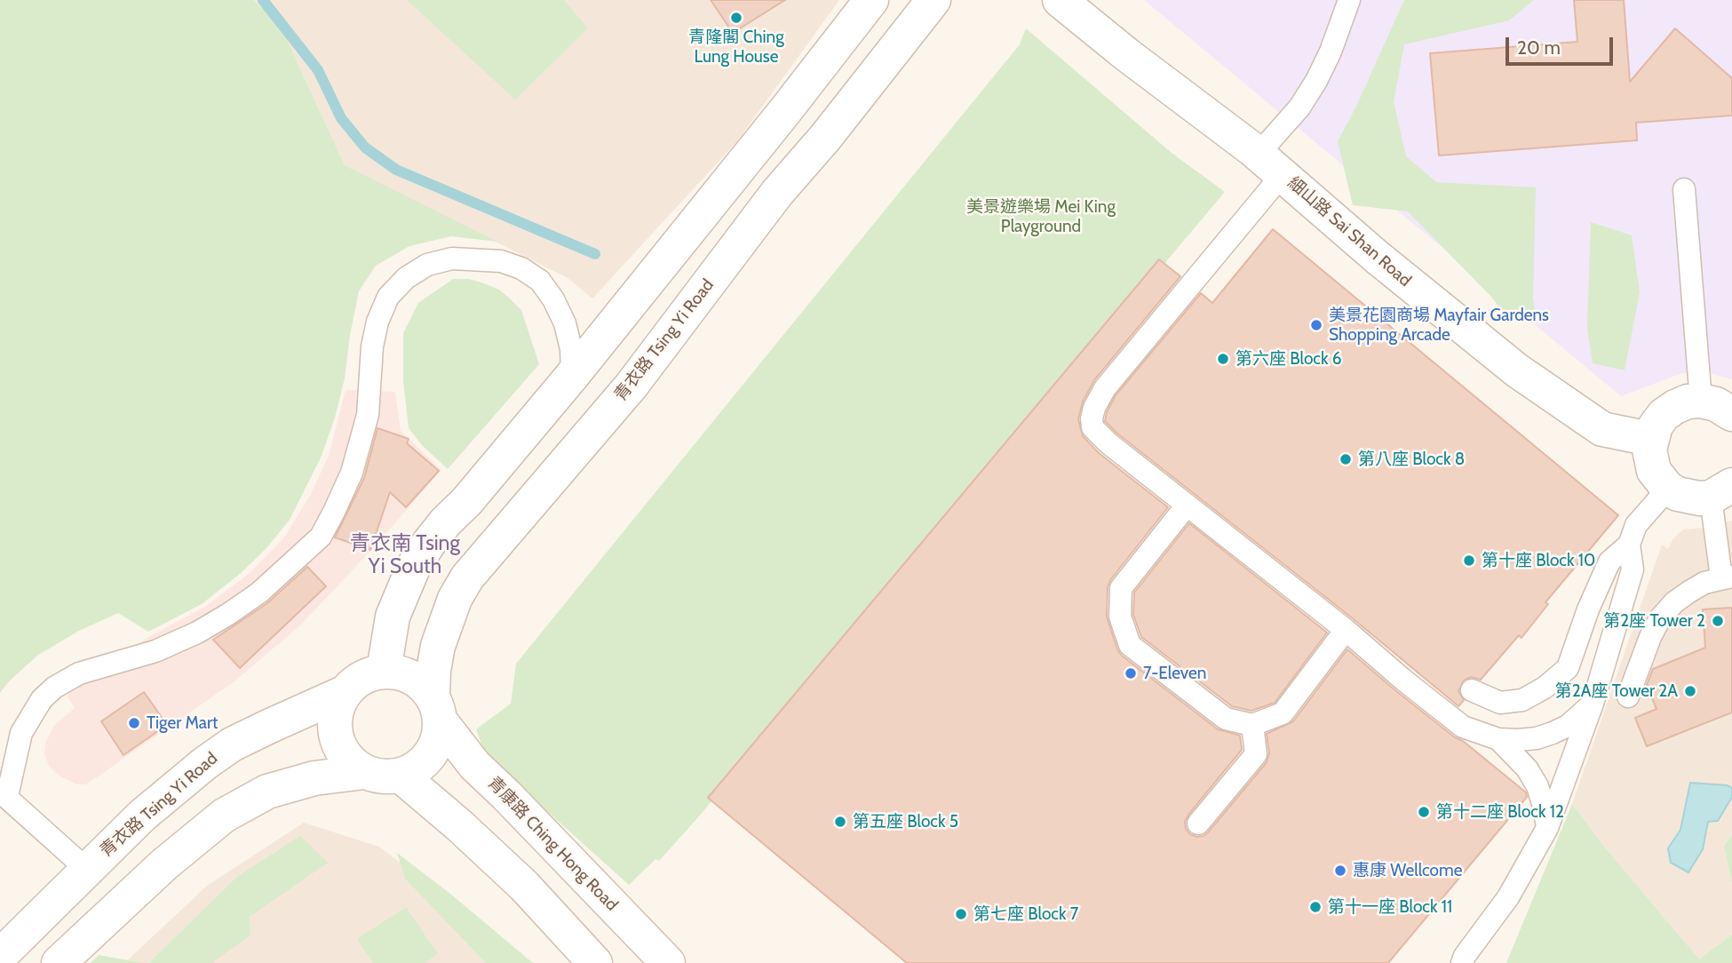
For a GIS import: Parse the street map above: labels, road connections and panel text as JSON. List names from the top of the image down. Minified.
{"streets":{"street":["細山路 Sai Shan Road","青衣路 Tsing Yi Road","青康路 Ching Hong Road"]},"crossings":[["青衣路 Tsing Yi Road","青康路 Ching Hong Road"]],"districts":["青衣南 Tsing Yi South"],"parks":["美景遊樂場 Mei King Playground"],"places":["青隆閣 Ching Lung House","美景花園商場 Mayfair Gardens Shopping Arcade","第六座 Block 6","第八座 Block 8","第十座 Block 10","第2座 Tower 2","7-Eleven","第2A座 Tower 2A","Tiger Mart","第十二座 Block 12","第五座 Block 5","惠康 Wellcome","第十一座 Block 11","第七座 Block 7"],"scale_bar":"20 m"}
